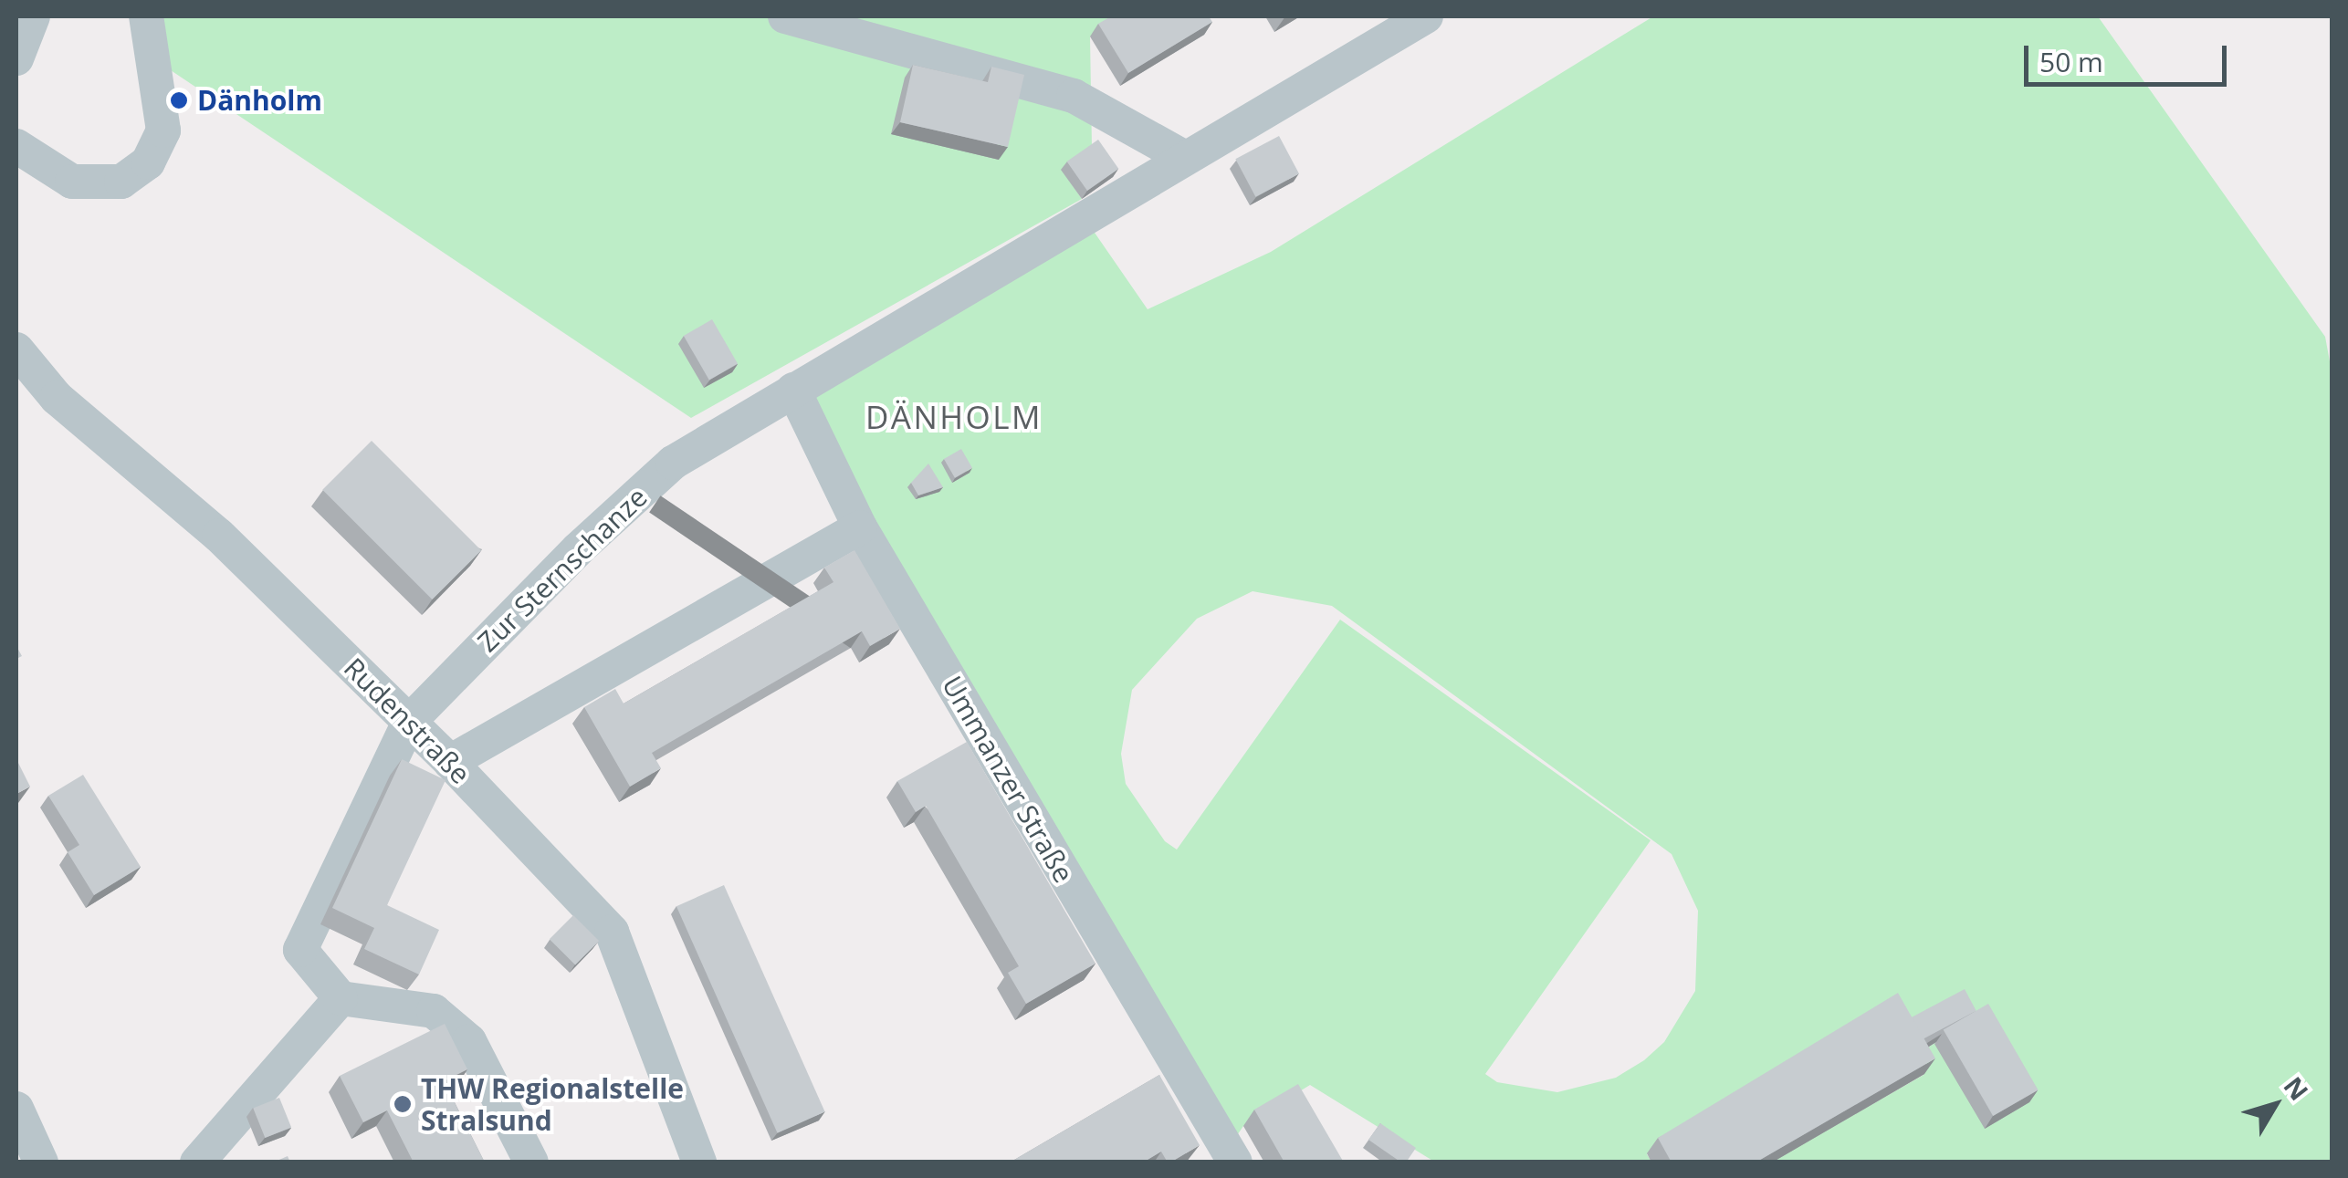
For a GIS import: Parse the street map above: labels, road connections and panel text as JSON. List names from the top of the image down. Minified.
{"streets":{"street":["Zur Sternschanze","Rudenstraße","Ummanzer Straße"]},"crossings":[["Zur Sternschanze","Rudenstraße"],["Zur Sternschanze","Ummanzer Straße"]],"districts":["DÄNHOLM"],"places":["Dänholm","THW Regionalstelle Stralsund"],"scale_bar":"50 m","north":"top right"}
